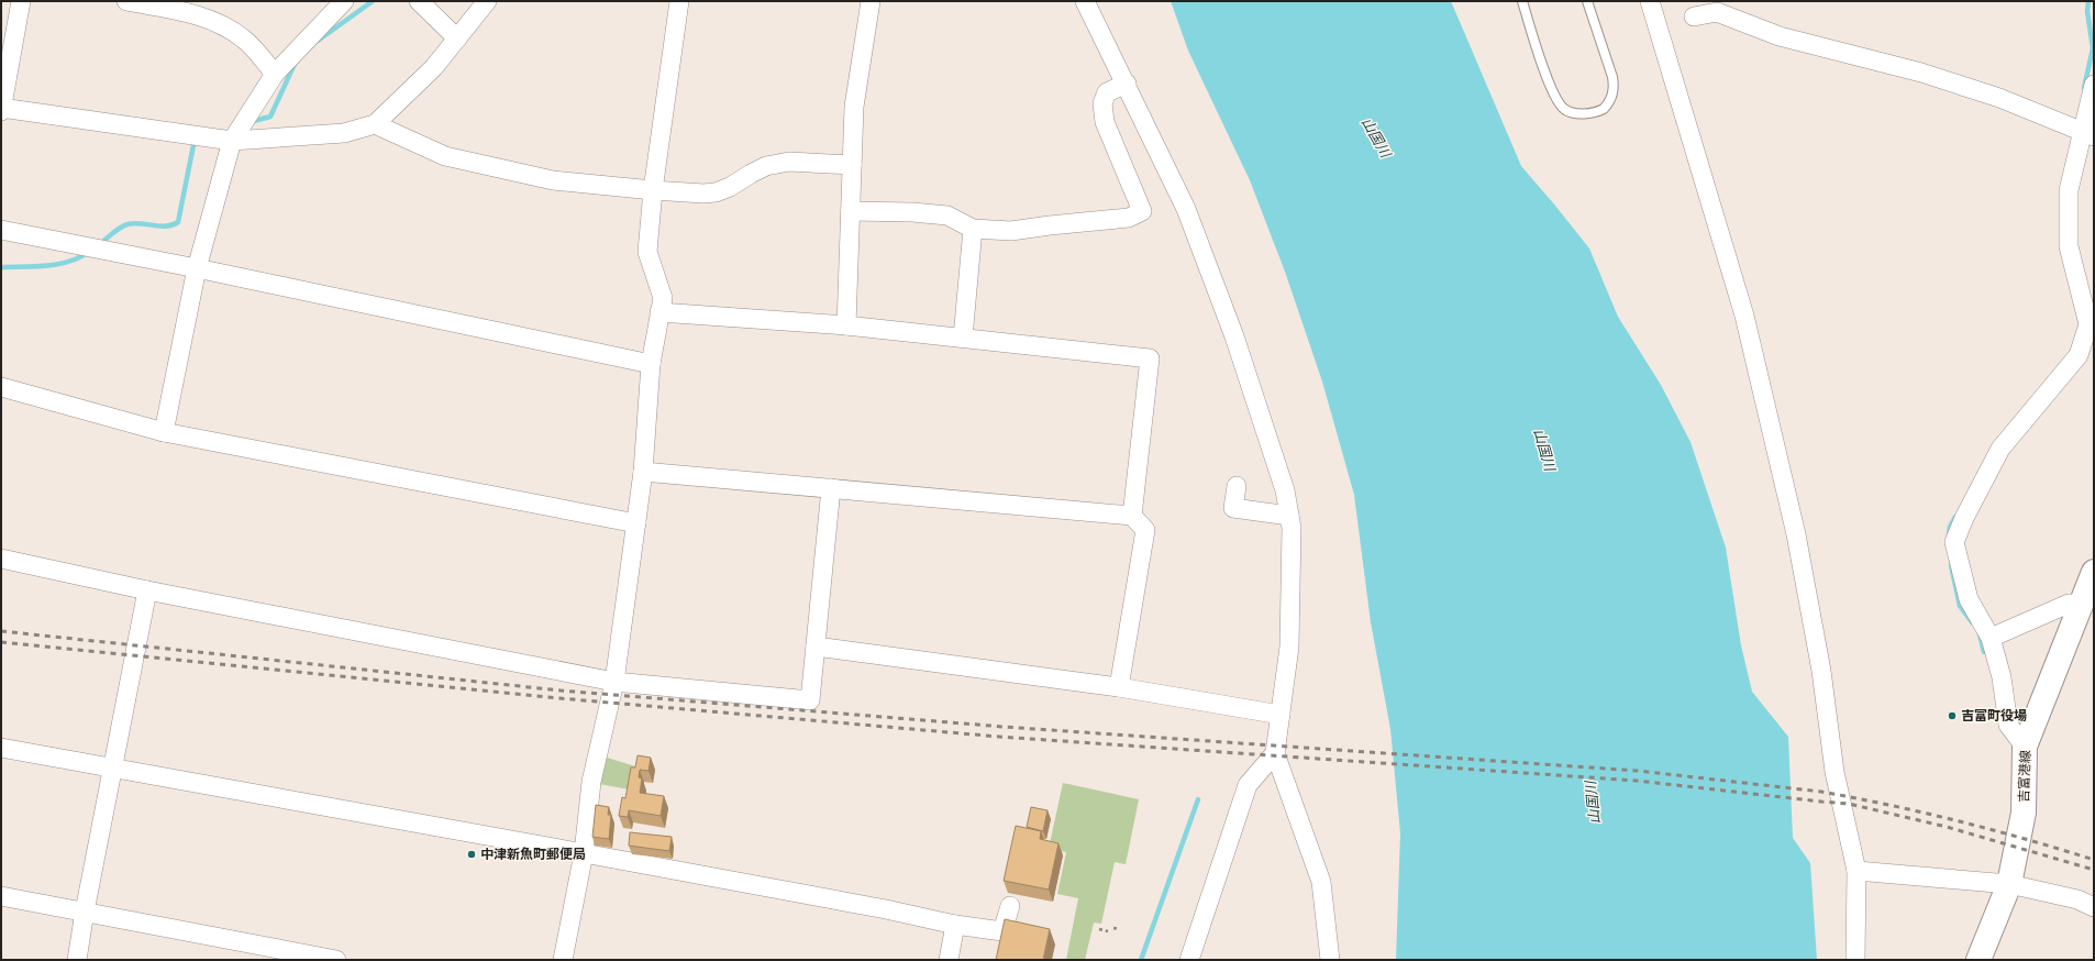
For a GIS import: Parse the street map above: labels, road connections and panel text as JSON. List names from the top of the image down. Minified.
{"streets":{"main road":["吉富港線"]},"water":["山国川"],"places":["吉富町役場","中津新魚町郵便局"]}
